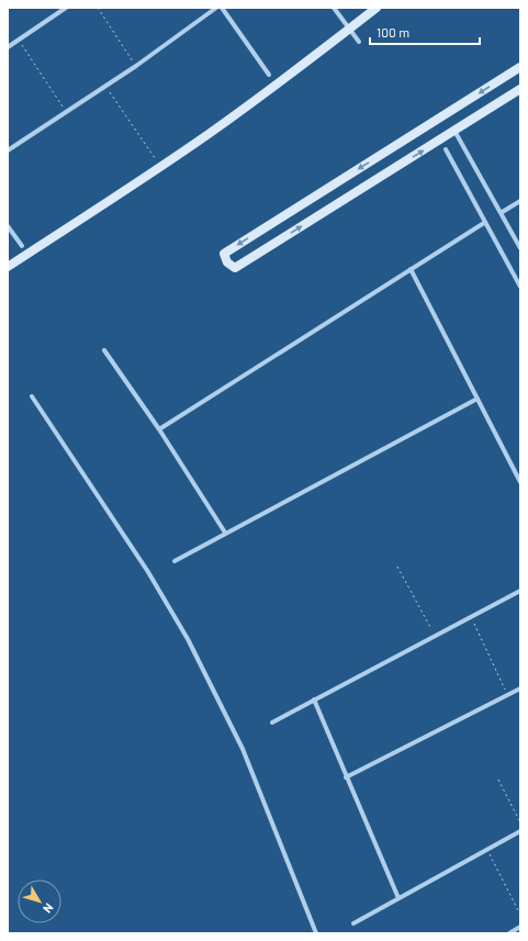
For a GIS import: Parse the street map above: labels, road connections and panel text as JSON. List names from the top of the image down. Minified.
{"scale_bar":"100 m","north":"bottom right"}
